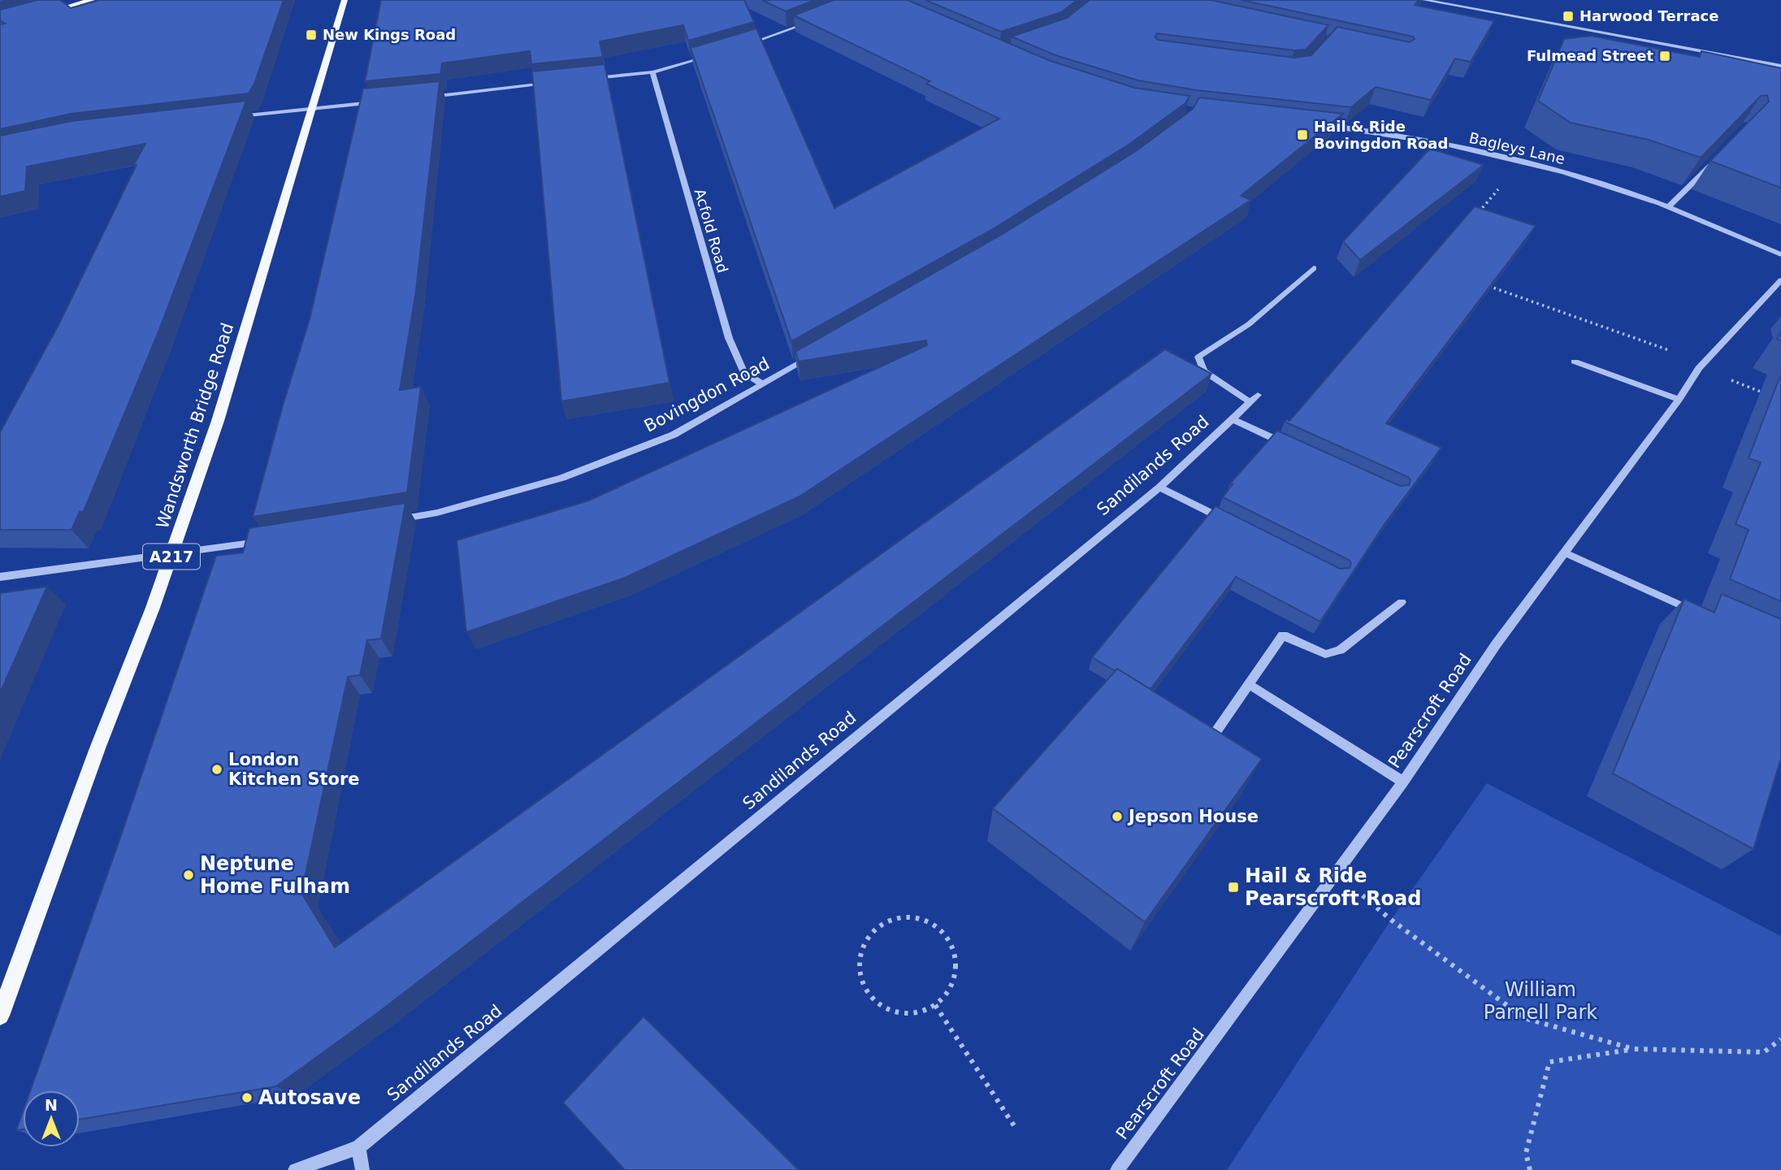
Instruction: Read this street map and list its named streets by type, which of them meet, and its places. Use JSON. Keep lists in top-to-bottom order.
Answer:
{
  "streets": {
    "main road": ["Wandsworth Bridge Road", "A217"],
    "street": [
      "Bagleys Lane",
      "Acfold Road",
      "Bovingdon Road",
      "Sandilands Road",
      "Pearscroft Road"
    ]
  },
  "crossings": [
    ["Acfold Road", "Bovingdon Road"]
  ],
  "parks": ["William Parnell Park"],
  "places": {
    "transit": [
      "Harwood Terrace",
      "New Kings Road",
      "Fulmead Street",
      "Hail & Ride Bovingdon Road",
      "Hail & Ride Pearscroft Road"
    ],
    "other": [
      "London Kitchen Store",
      "Jepson House",
      "Neptune Home Fulham",
      "Autosave"
    ]
  },
  "north": "top"
}
